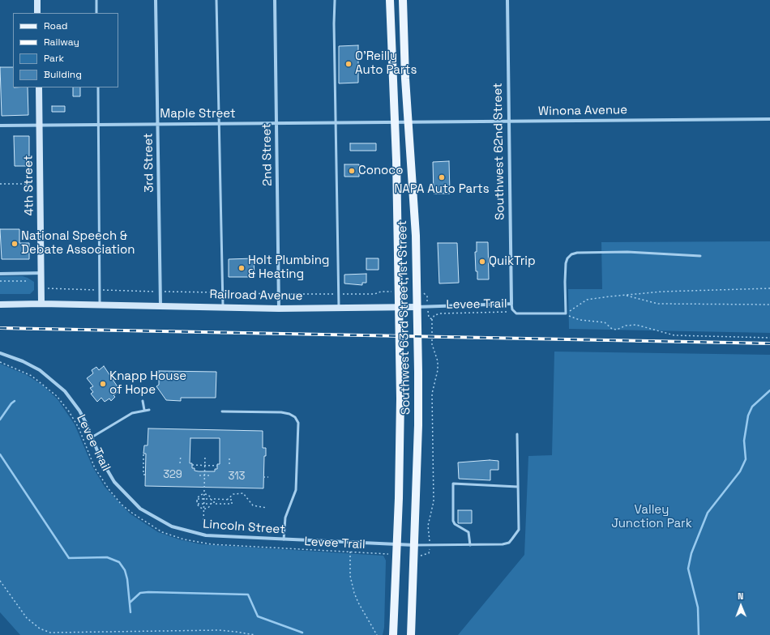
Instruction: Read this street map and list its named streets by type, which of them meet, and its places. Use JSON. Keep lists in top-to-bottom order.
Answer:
{
  "streets": {
    "main road": ["4th Street", "Railroad Avenue", "Southwest 63rd Street;1st Street"],
    "street": [
      "Winona Avenue",
      "Maple Street",
      "Southwest 62nd Street",
      "2nd Street",
      "3rd Street",
      "Lincoln Street"
    ],
    "path": ["Levee Trail"]
  },
  "crossings": [
    ["Winona Avenue", "Maple Street"],
    ["Winona Avenue", "Southwest 62nd Street"],
    ["Winona Avenue", "Southwest 63rd Street;1st Street"],
    ["Maple Street", "2nd Street"],
    ["Maple Street", "3rd Street"],
    ["Maple Street", "4th Street"],
    ["Maple Street", "Southwest 63rd Street;1st Street"],
    ["Southwest 62nd Street", "Railroad Avenue"],
    ["2nd Street", "Railroad Avenue"],
    ["3rd Street", "Railroad Avenue"],
    ["4th Street", "Railroad Avenue"],
    ["Railroad Avenue", "Southwest 63rd Street;1st Street"],
    ["Southwest 63rd Street;1st Street", "Lincoln Street"]
  ],
  "parks": ["Valley Junction Park"],
  "places": [
    "O'Reilly Auto Parts",
    "Conoco",
    "NAPA Auto Parts",
    "National Speech & Debate Association",
    "QuikTrip",
    "Holt Plumbing & Heating",
    "Knapp House of Hope"
  ],
  "house_numbers": ["329", "313"],
  "legend": [
    "Road",
    "Railway",
    "Park",
    "Building"
  ],
  "north": "top"
}
